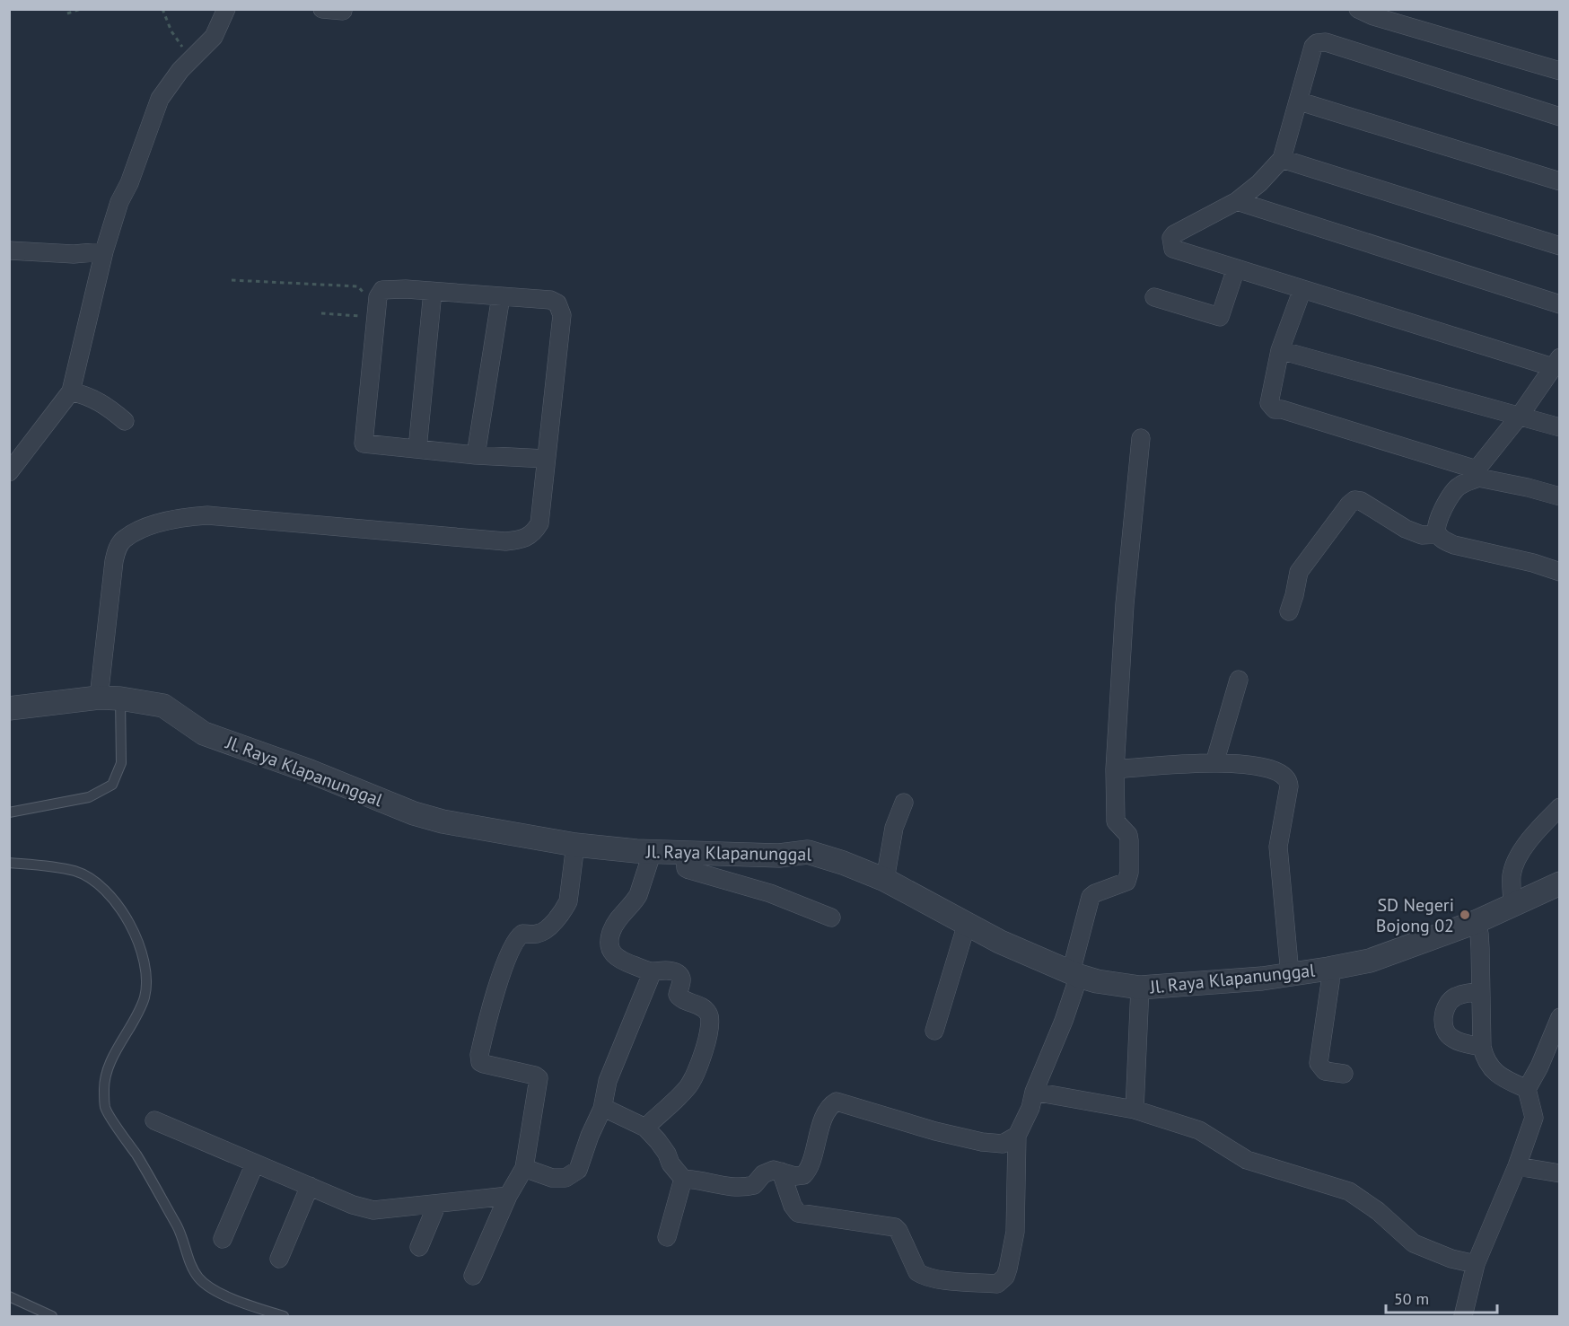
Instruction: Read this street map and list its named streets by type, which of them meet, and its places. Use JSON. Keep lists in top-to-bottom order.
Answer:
{
  "streets": {
    "street": ["Jl. Raya Klapanunggal"]
  },
  "places": ["SD Negeri Bojong 02"],
  "scale_bar": "50 m"
}
